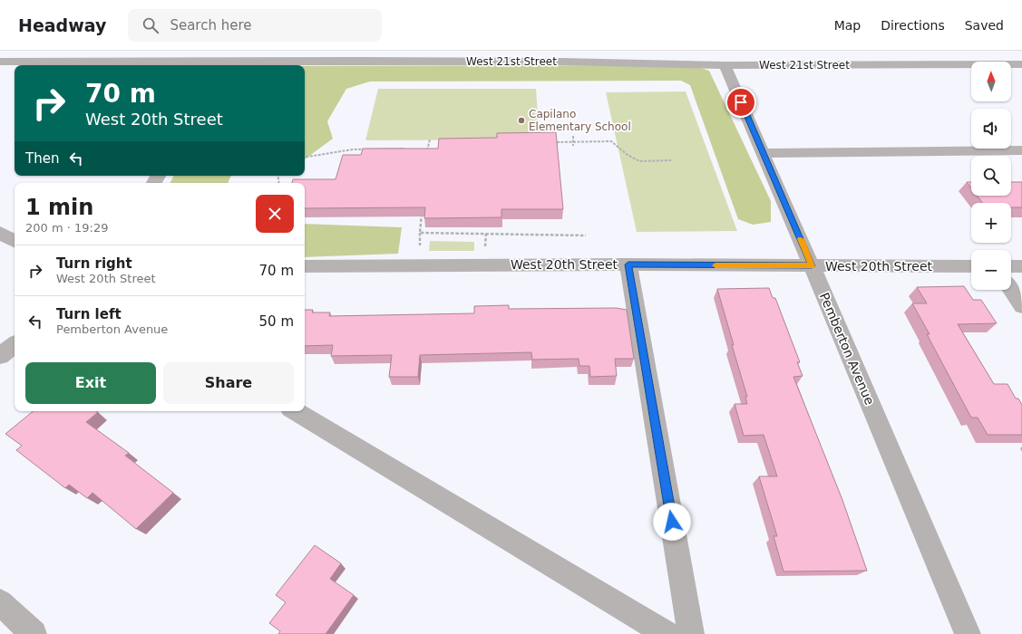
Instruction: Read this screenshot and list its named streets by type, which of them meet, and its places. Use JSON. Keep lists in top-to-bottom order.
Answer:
{
  "streets": {
    "street": ["West 21st Street", "West 20th Street", "Pemberton Avenue"]
  },
  "crossings": [
    ["West 21st Street", "Pemberton Avenue"],
    ["West 20th Street", "Pemberton Avenue"]
  ],
  "places": ["Capilano Elementary School"],
  "north": "top",
  "page": {
    "header": "Headway",
    "search": "Search here",
    "nav": ["Map", "Directions", "Saved"],
    "map_buttons": ["+", "−"],
    "turn": ["70 m", "West 20th Street"],
    "then": "Then",
    "heading": ["1 min", "200 m · 19:29"],
    "list": [
      {
        "name": "Turn right",
        "note": "West 20th Street",
        "value": "70 m"
      },
      {
        "name": "Turn left",
        "note": "Pemberton Avenue",
        "value": "50 m"
      }
    ],
    "buttons": ["Exit", "Share"]
  }
}
